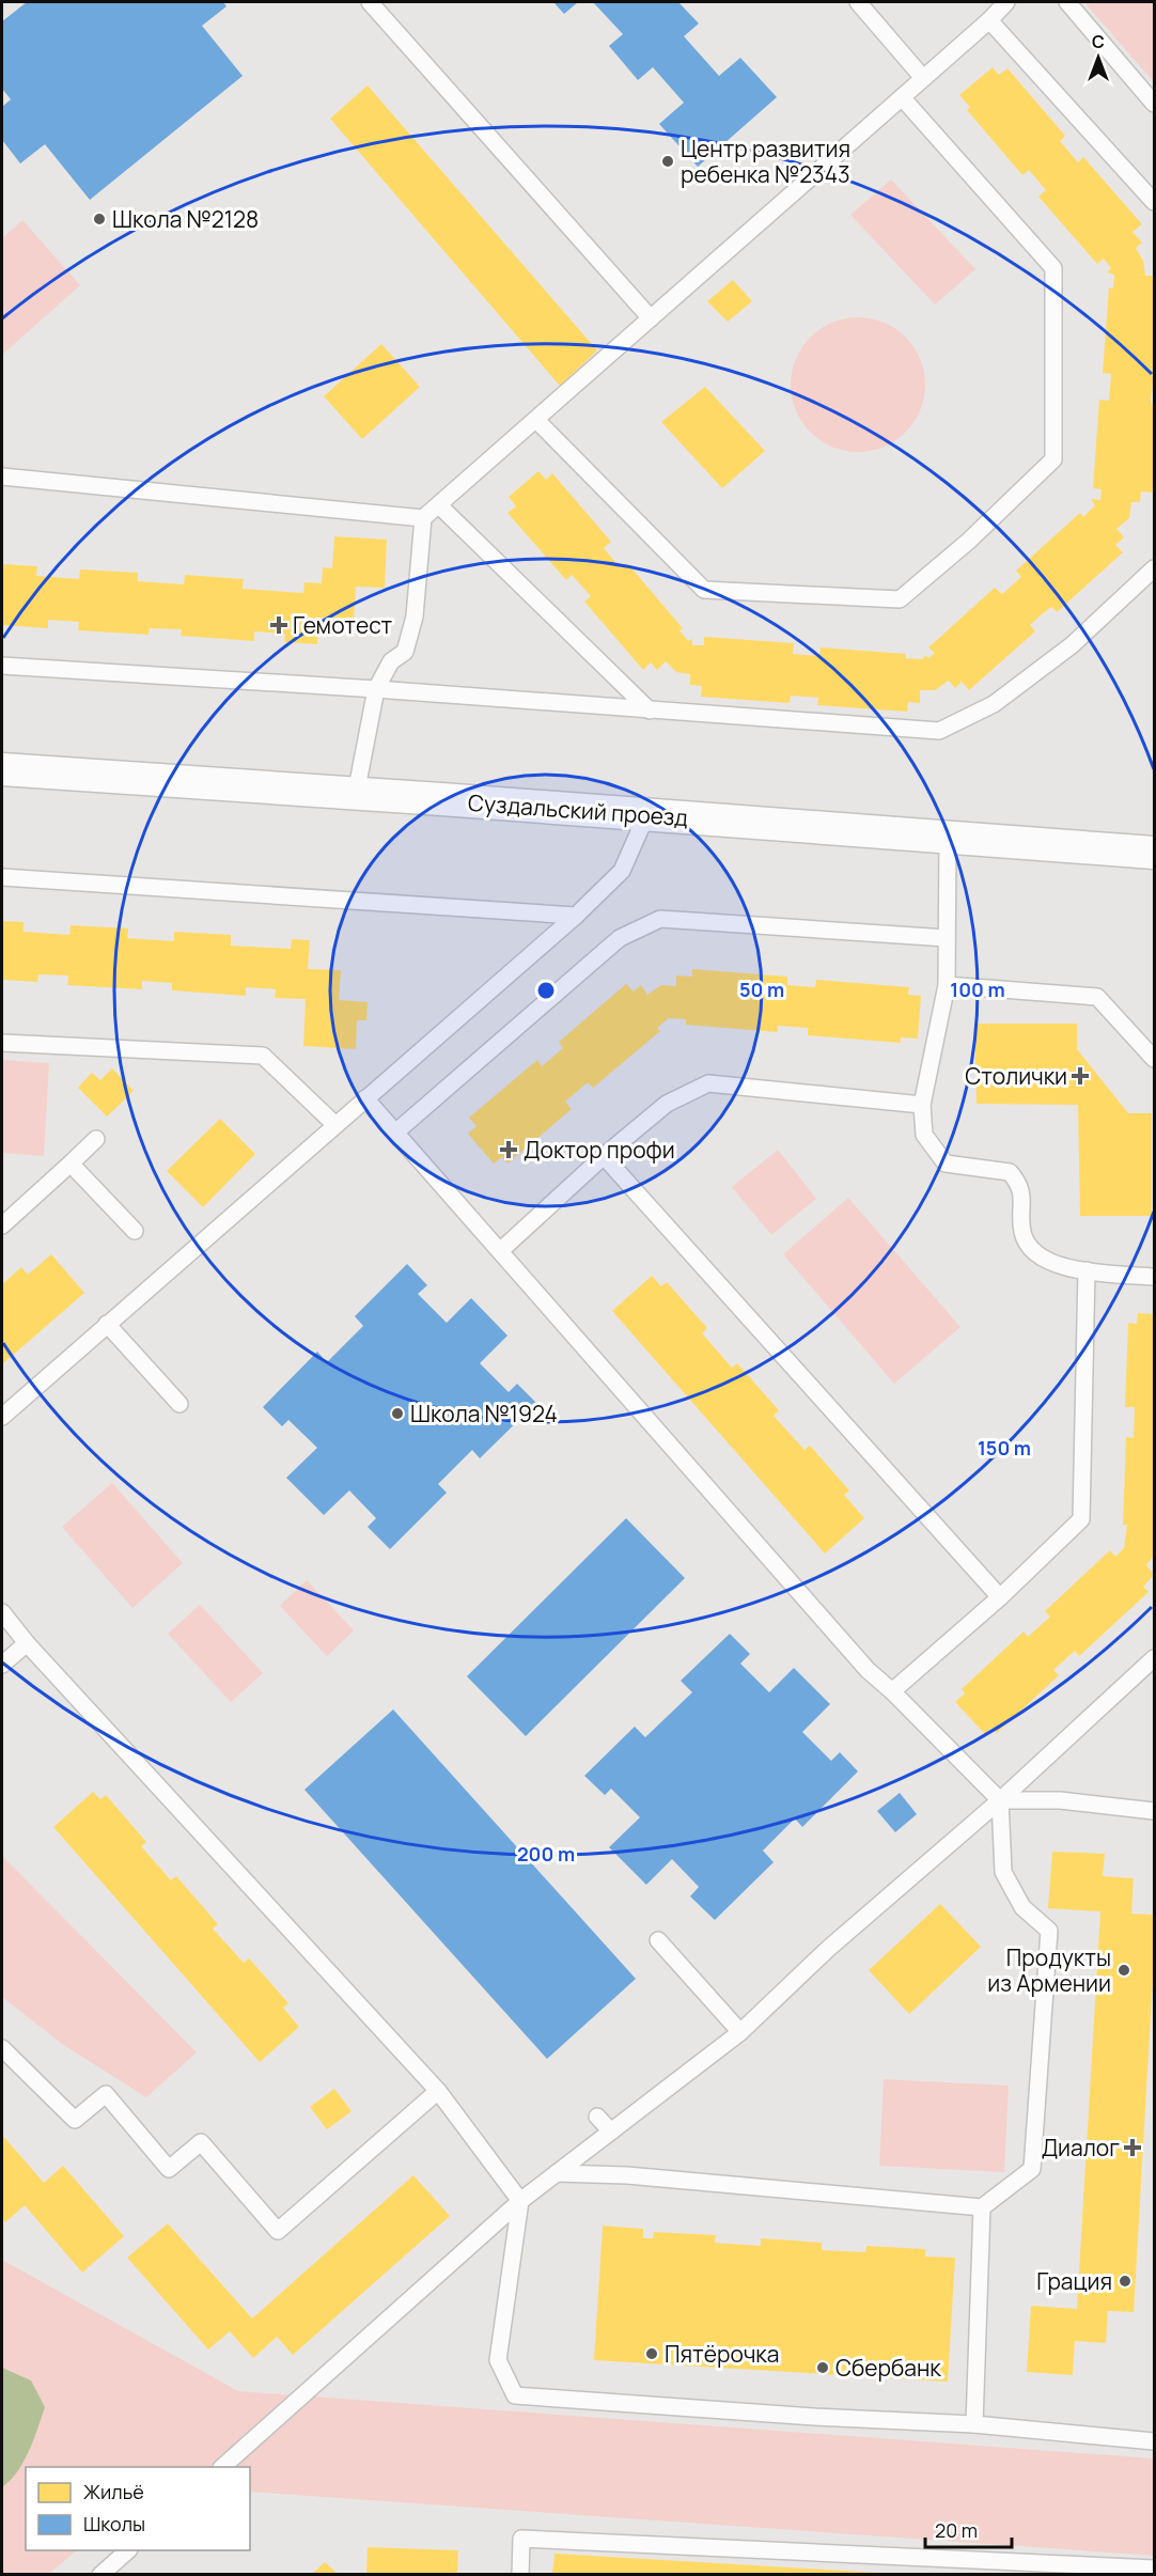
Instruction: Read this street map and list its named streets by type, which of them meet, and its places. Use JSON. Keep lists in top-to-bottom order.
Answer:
{
  "streets": {
    "street": ["Суздальский проезд"]
  },
  "places": {
    "other": [
      "Центр развития ребенка №2343",
      "Школа №2128",
      "Школа №1924",
      "Продукты из Армении",
      "Грация",
      "Пятёрочка",
      "Сбербанк"
    ],
    "health": [
      "Гемотест",
      "Столички",
      "Доктор профи",
      "Диалог"
    ]
  },
  "legend": ["Жильё", "Школы"],
  "scale_bar": "20 m",
  "north": "top",
  "rings": [
    "50 m",
    "100 m",
    "150 m",
    "200 m"
  ]
}
